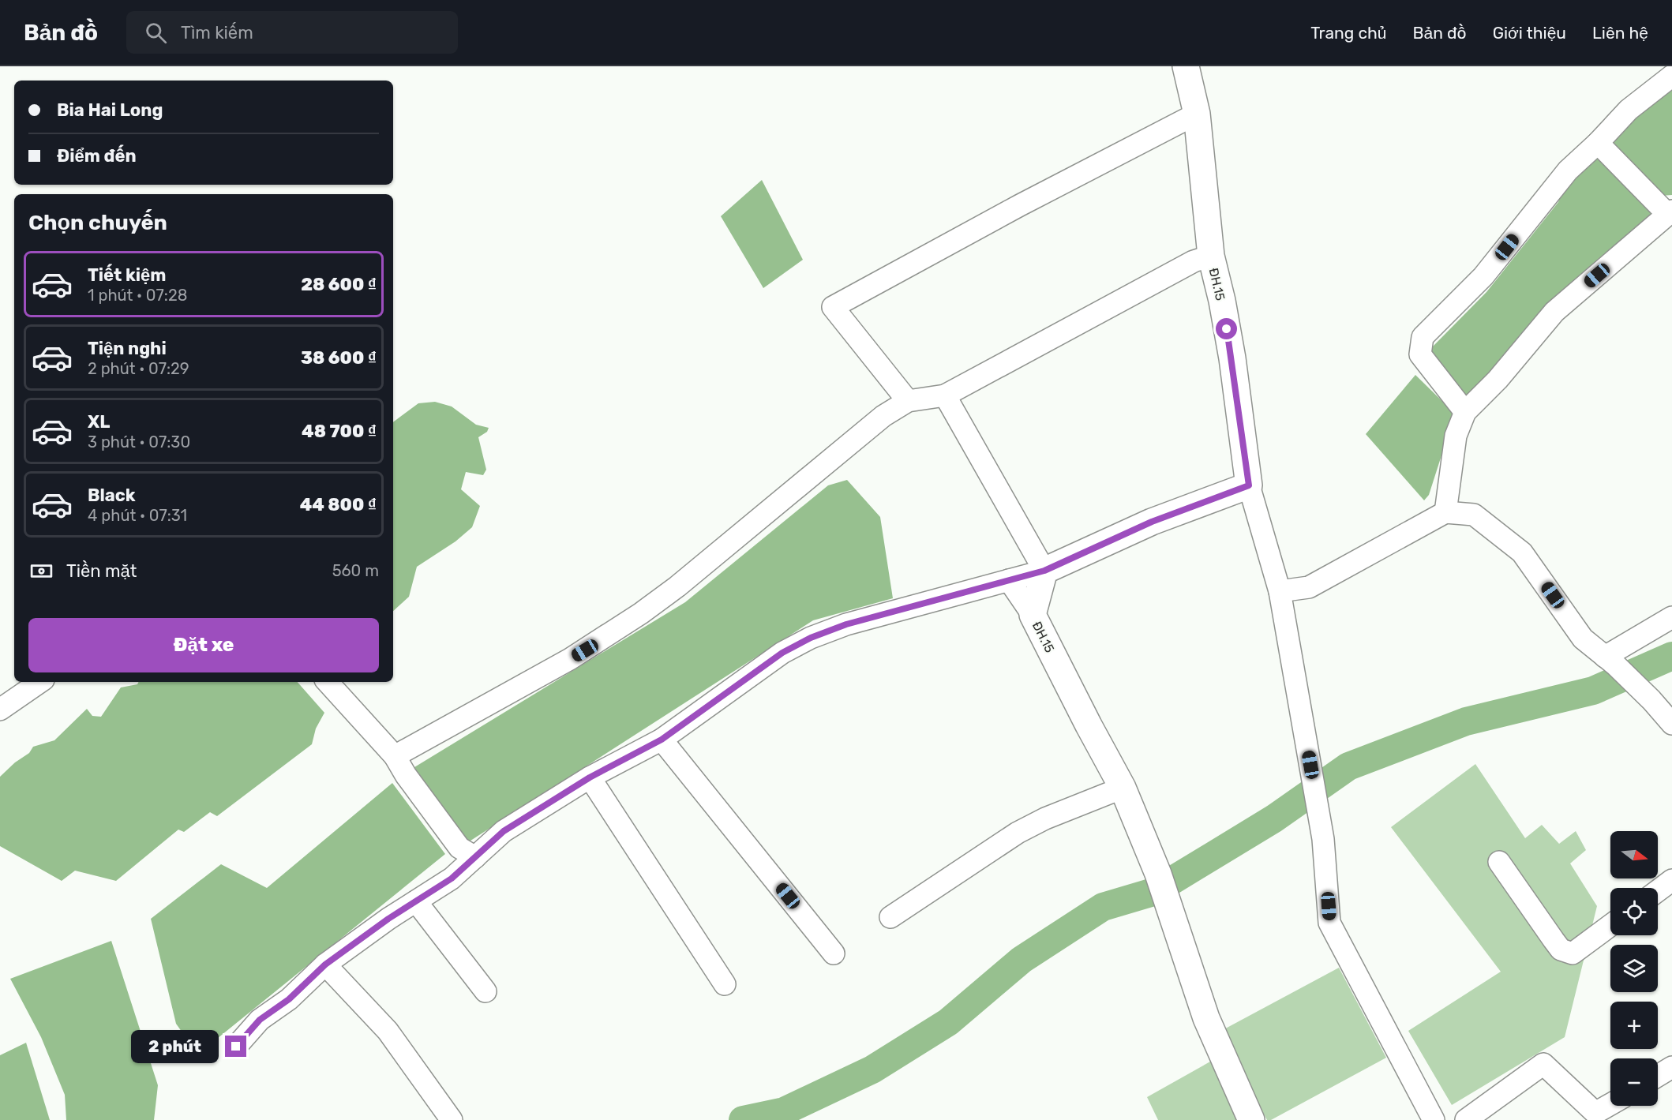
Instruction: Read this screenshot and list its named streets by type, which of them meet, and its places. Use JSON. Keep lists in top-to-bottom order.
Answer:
{
  "streets": {
    "main road": ["ĐH.15"]
  },
  "north": "right",
  "page": {
    "header": "Bản đồ",
    "search": "Tìm kiếm",
    "nav": [
      "Trang chủ",
      "Bản đồ",
      "Giới thiệu",
      "Liên hệ"
    ],
    "banner": ["Bia Hai Long", "Điểm đến"],
    "heading": "Chọn chuyến",
    "list": [
      {
        "name": "Tiết kiệm",
        "note": "1 phút · 07:28",
        "value": "28 600 ₫"
      },
      {
        "name": "Tiện nghi",
        "note": "2 phút · 07:29",
        "value": "38 600 ₫"
      },
      {
        "name": "XL",
        "note": "3 phút · 07:30",
        "value": "48 700 ₫"
      },
      {
        "name": "Black",
        "note": "4 phút · 07:31",
        "value": "44 800 ₫"
      }
    ],
    "pay": ["Tiền mặt", "560 m"],
    "buttons": "Đặt xe",
    "map_buttons": ["+", "−"],
    "bubble": "2 phút"
  }
}
